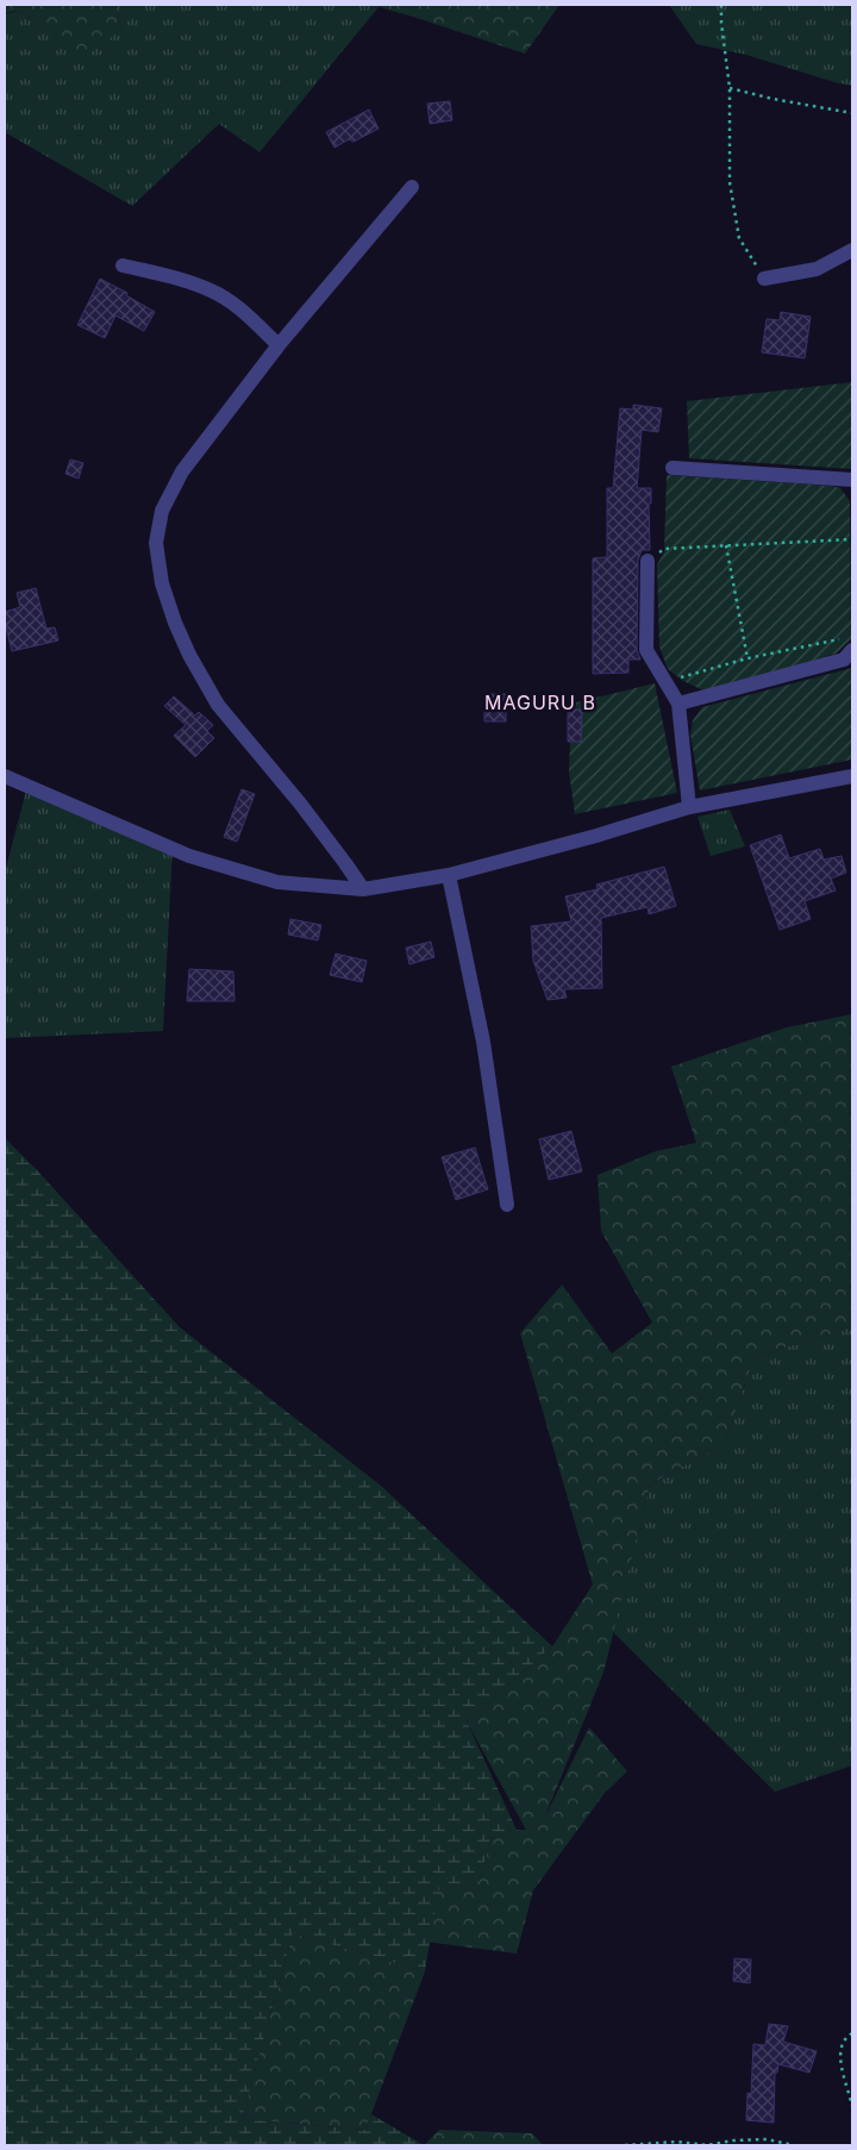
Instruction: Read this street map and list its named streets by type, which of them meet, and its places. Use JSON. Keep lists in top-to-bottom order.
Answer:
{
  "districts": ["MAGURU B"]
}
